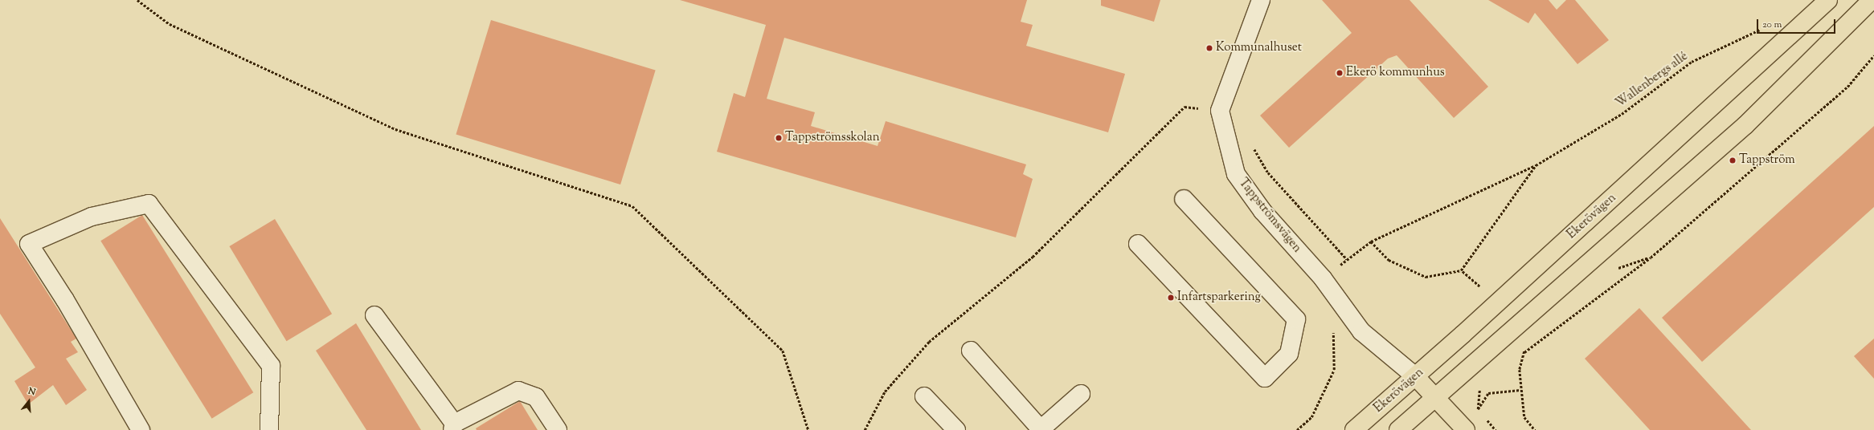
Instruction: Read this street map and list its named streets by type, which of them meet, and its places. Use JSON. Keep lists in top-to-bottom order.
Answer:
{
  "streets": {
    "main road": ["Ekerövägen"],
    "street": ["Tappströmsvägen"],
    "path": ["Wallenbergs allé"]
  },
  "crossings": [
    ["Tappströmsvägen", "Ekerövägen"]
  ],
  "places": [
    "Kommunalhuset",
    "Ekerö kommunhus",
    "Tappströmsskolan",
    "Tappström",
    "Infartsparkering"
  ],
  "scale_bar": "20 m",
  "north": "top"
}
